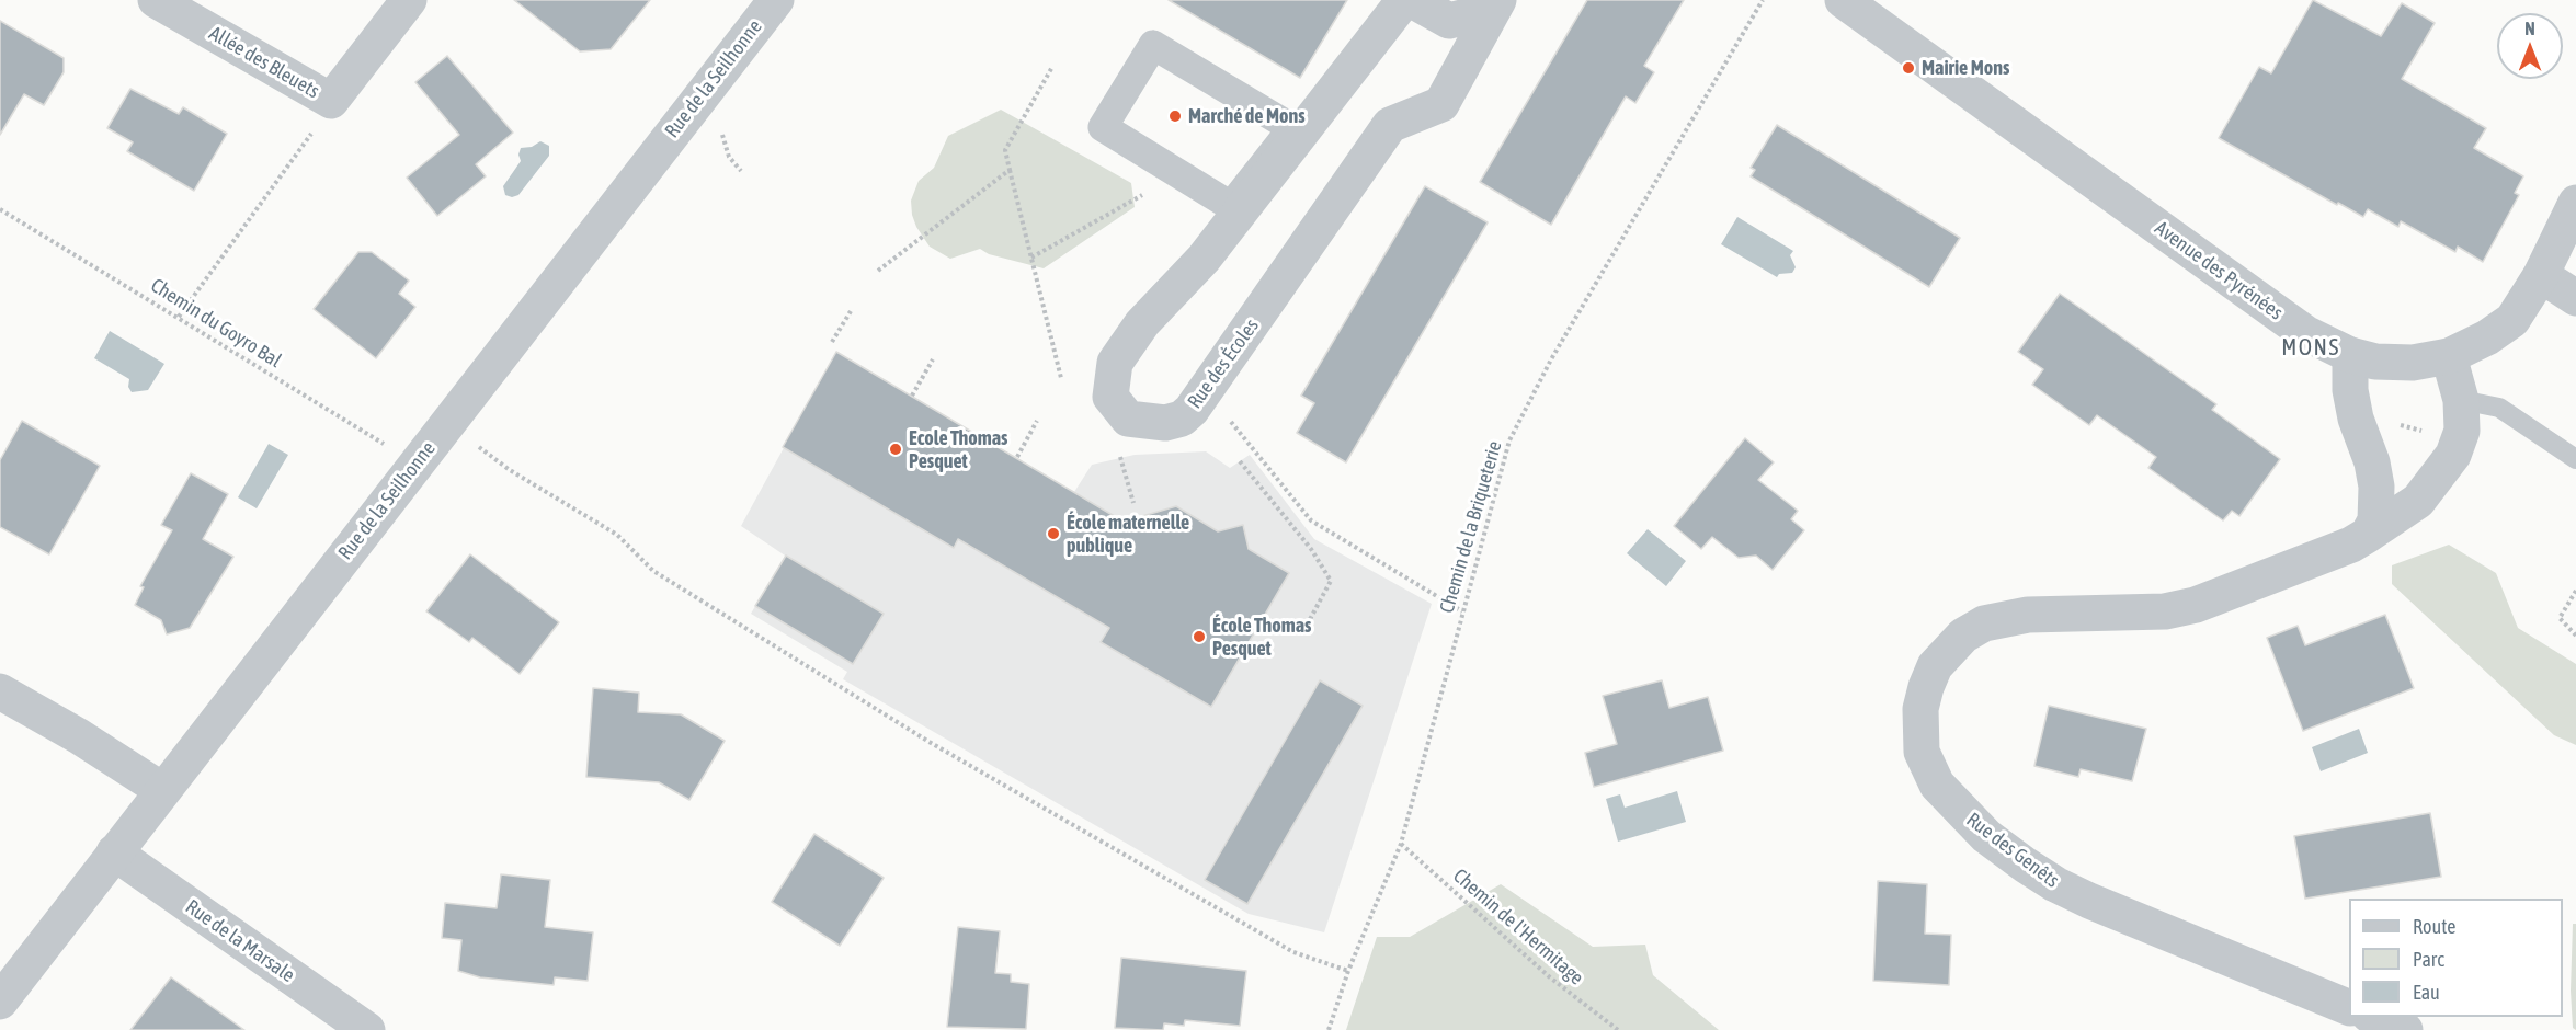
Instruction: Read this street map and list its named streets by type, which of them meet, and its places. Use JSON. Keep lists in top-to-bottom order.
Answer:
{
  "streets": {
    "street": [
      "Allée des Bleuets",
      "Rue de la Seilhonne",
      "Avenue des Pyrénées",
      "Rue des Écoles",
      "Rue des Genêts",
      "Rue de la Marsale"
    ],
    "path": ["Chemin du Goyro Bal", "Chemin de la Briqueterie", "Chemin de l'Hermitage"]
  },
  "crossings": [
    ["Rue de la Seilhonne", "Chemin du Goyro Bal"],
    ["Rue de la Seilhonne", "Rue de la Marsale"],
    ["Avenue des Pyrénées", "Rue des Genêts"],
    ["Chemin de la Briqueterie", "Chemin de l'Hermitage"]
  ],
  "districts": ["MONS"],
  "places": [
    "Mairie Mons",
    "Marché de Mons",
    "Ecole Thomas Pesquet",
    "École maternelle publique",
    "École Thomas Pesquet"
  ],
  "legend": ["Route", "Parc", "Eau"],
  "north": "top"
}
